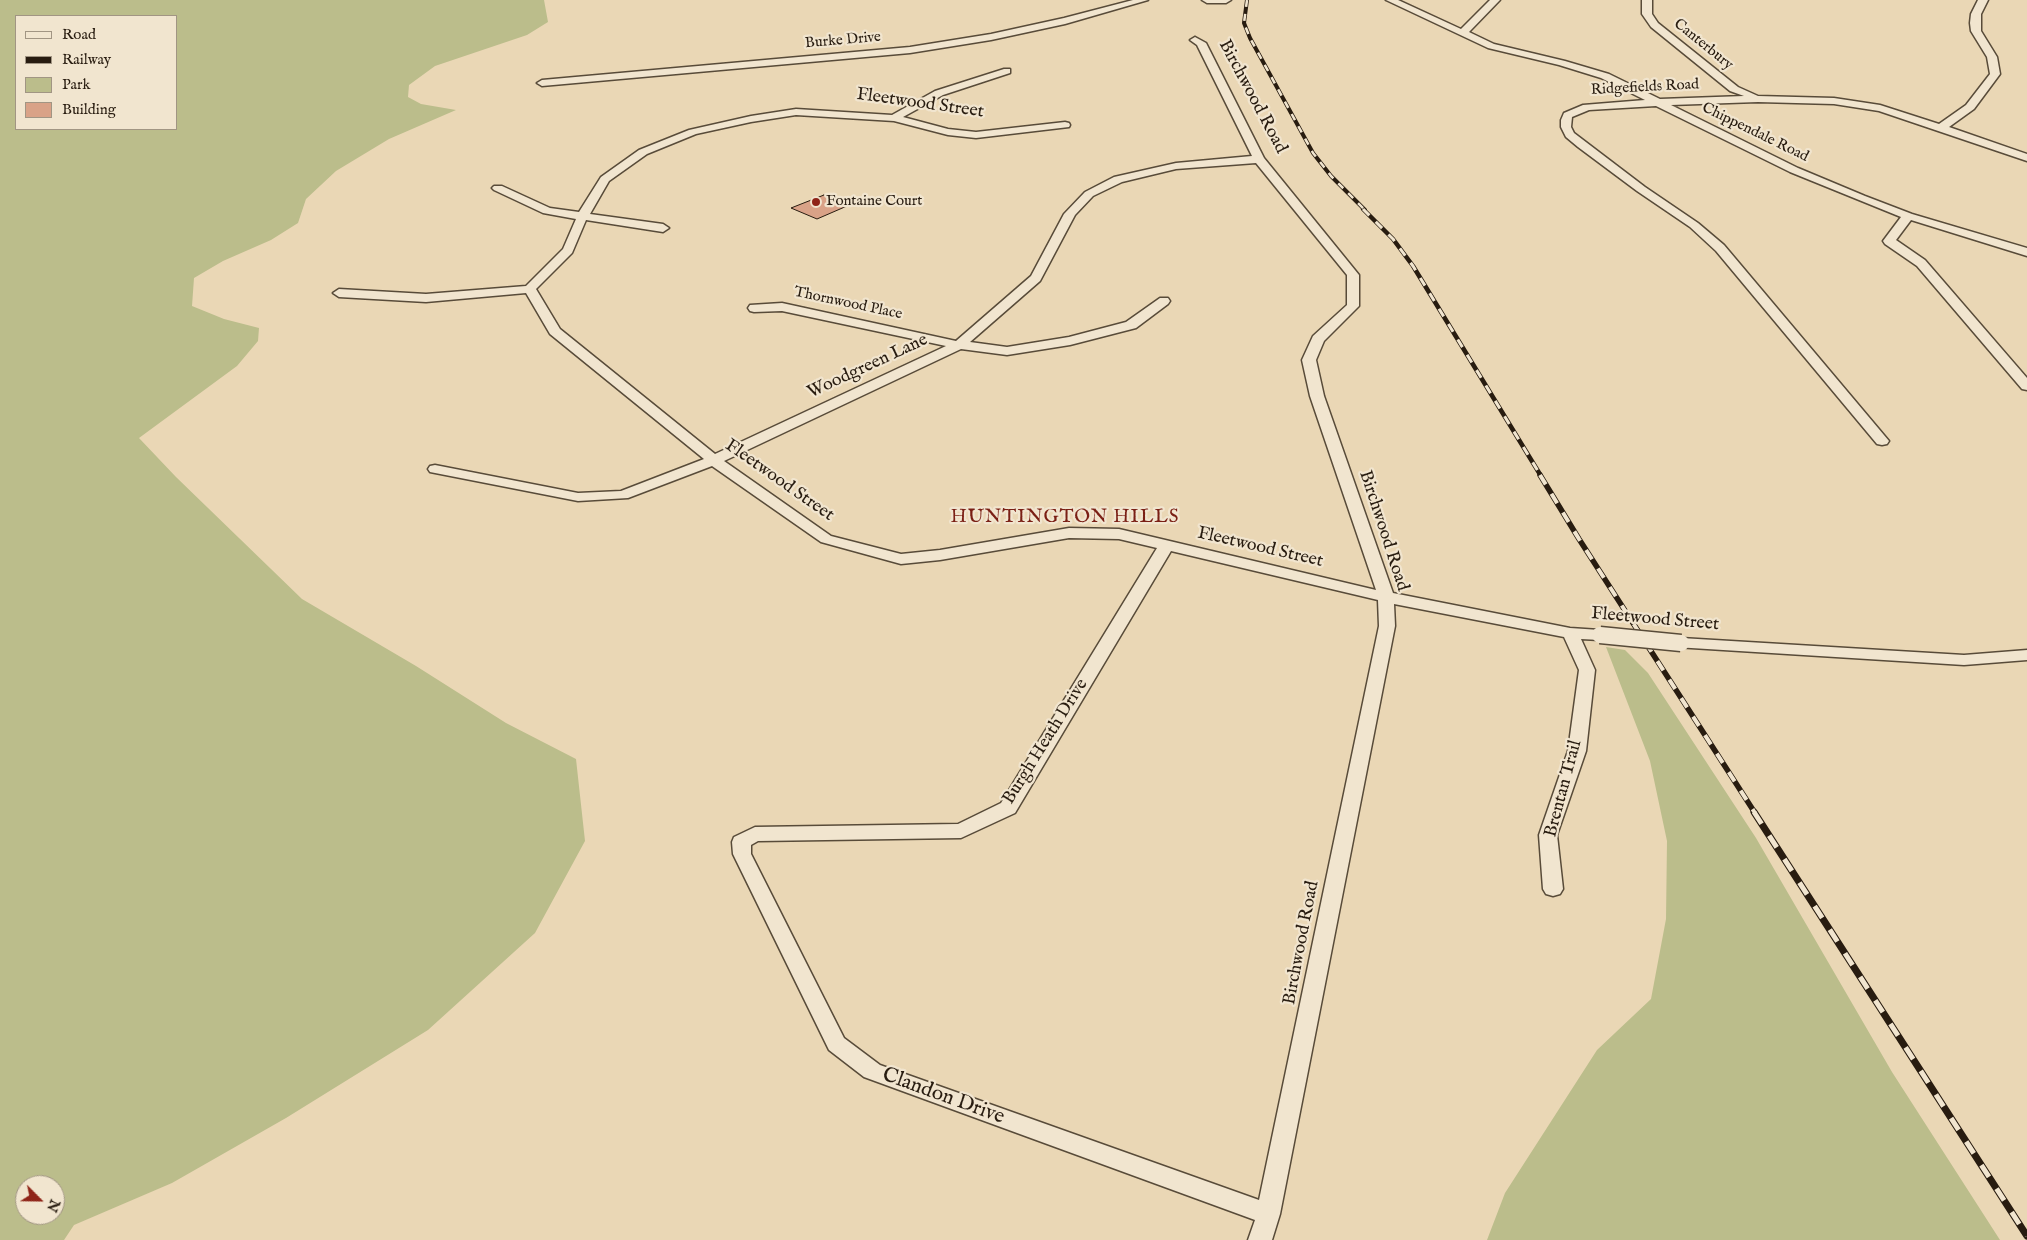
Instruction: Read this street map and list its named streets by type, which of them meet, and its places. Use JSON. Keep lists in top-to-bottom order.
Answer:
{
  "streets": {
    "street": [
      "Burke Drive",
      "Canterbury",
      "Ridgefields Road",
      "Birchwood Road",
      "Fleetwood Street",
      "Chippendale Road",
      "Thornwood Place",
      "Woodgreen Lane",
      "Burgh Heath Drive",
      "Brentan Trail",
      "Clandon Drive"
    ]
  },
  "crossings": [
    ["Canterbury", "Ridgefields Road"],
    ["Ridgefields Road", "Chippendale Road"],
    ["Birchwood Road", "Fleetwood Street"],
    ["Birchwood Road", "Woodgreen Lane"],
    ["Birchwood Road", "Clandon Drive"],
    ["Fleetwood Street", "Woodgreen Lane"],
    ["Fleetwood Street", "Burgh Heath Drive"],
    ["Fleetwood Street", "Brentan Trail"],
    ["Thornwood Place", "Woodgreen Lane"],
    ["Burgh Heath Drive", "Clandon Drive"]
  ],
  "districts": ["HUNTINGTON HILLS"],
  "places": ["Fontaine Court"],
  "legend": [
    "Road",
    "Railway",
    "Park",
    "Building"
  ],
  "north": "bottom right"
}
